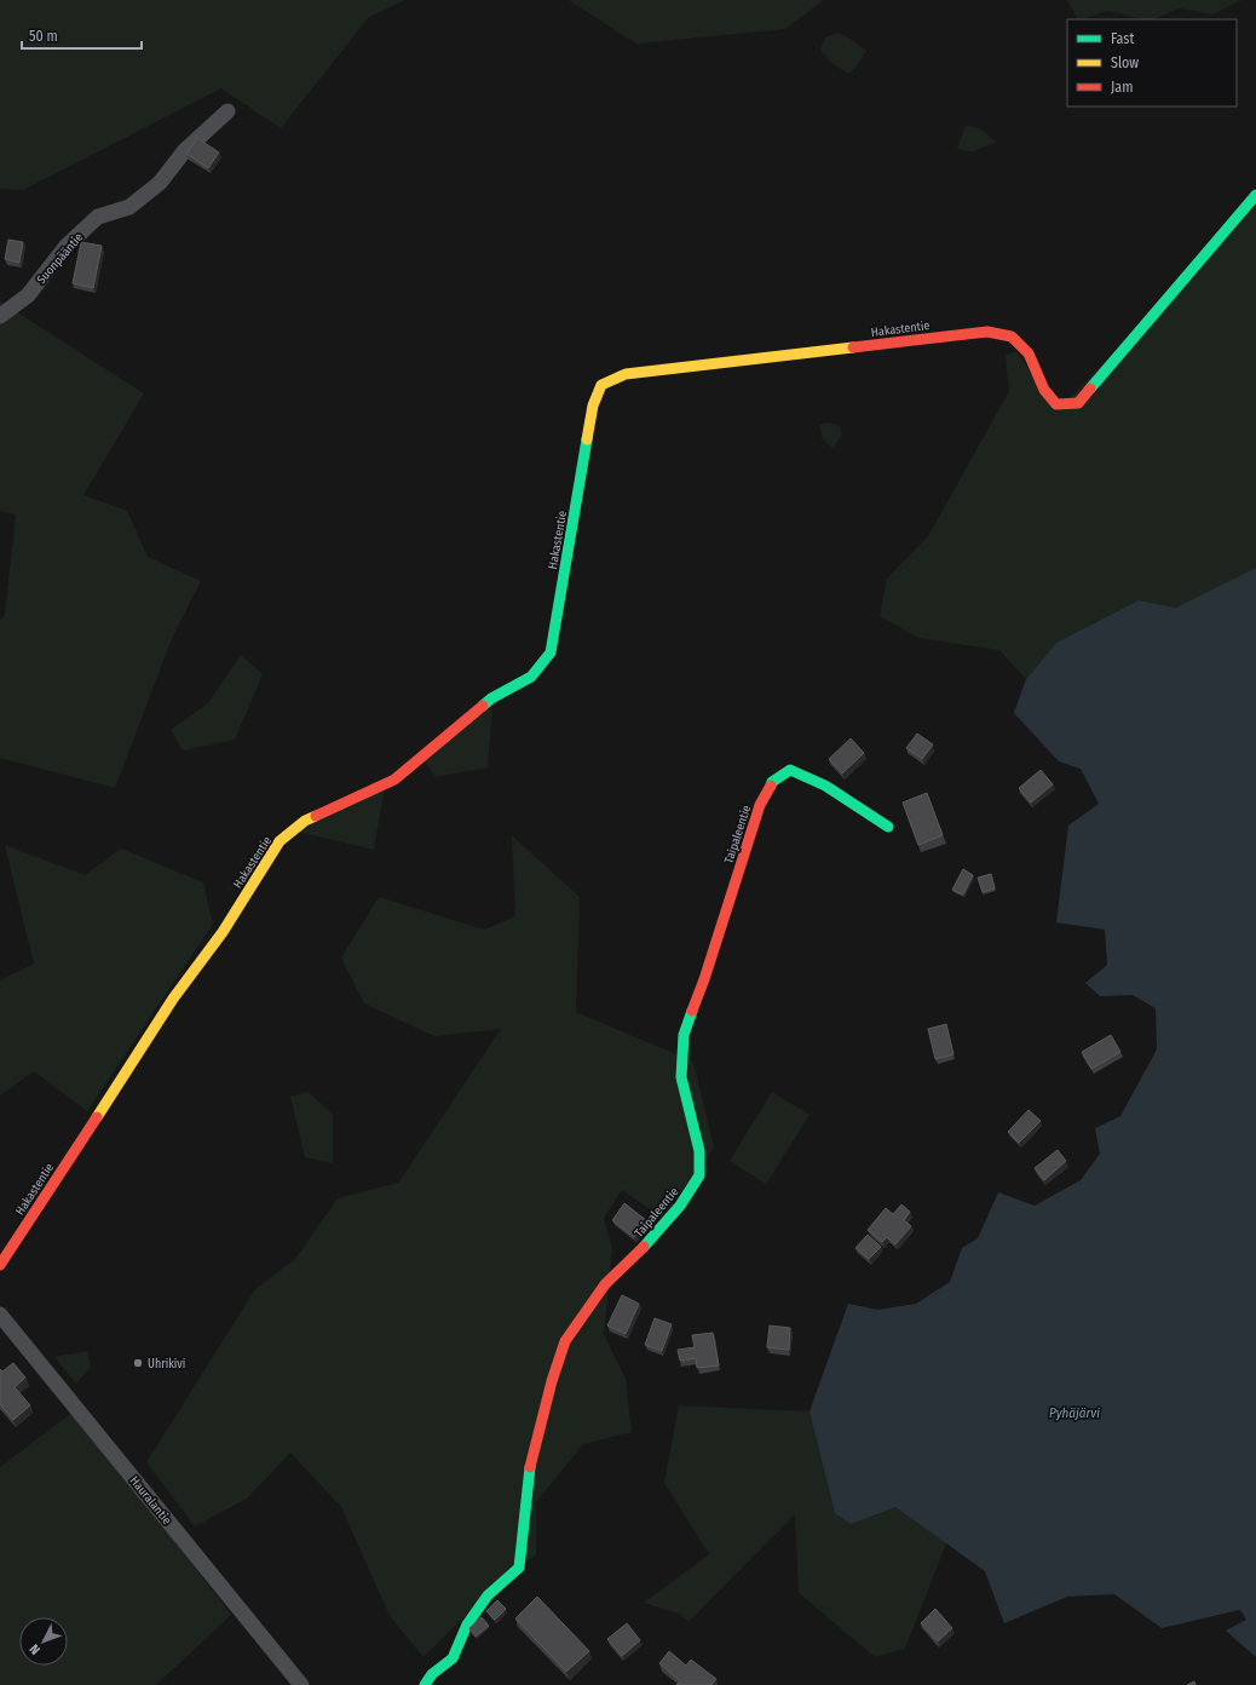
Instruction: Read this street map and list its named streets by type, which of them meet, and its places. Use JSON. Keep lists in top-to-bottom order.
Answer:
{
  "streets": {
    "street": [
      "Suonpääntie",
      "Hakastentie",
      "Taipaleentie",
      "Hauralantie"
    ]
  },
  "water": ["Pyhäjärvi"],
  "places": ["Uhrikivi"],
  "legend": ["Fast", "Slow", "Jam"],
  "scale_bar": "50 m",
  "north": "bottom left"
}
